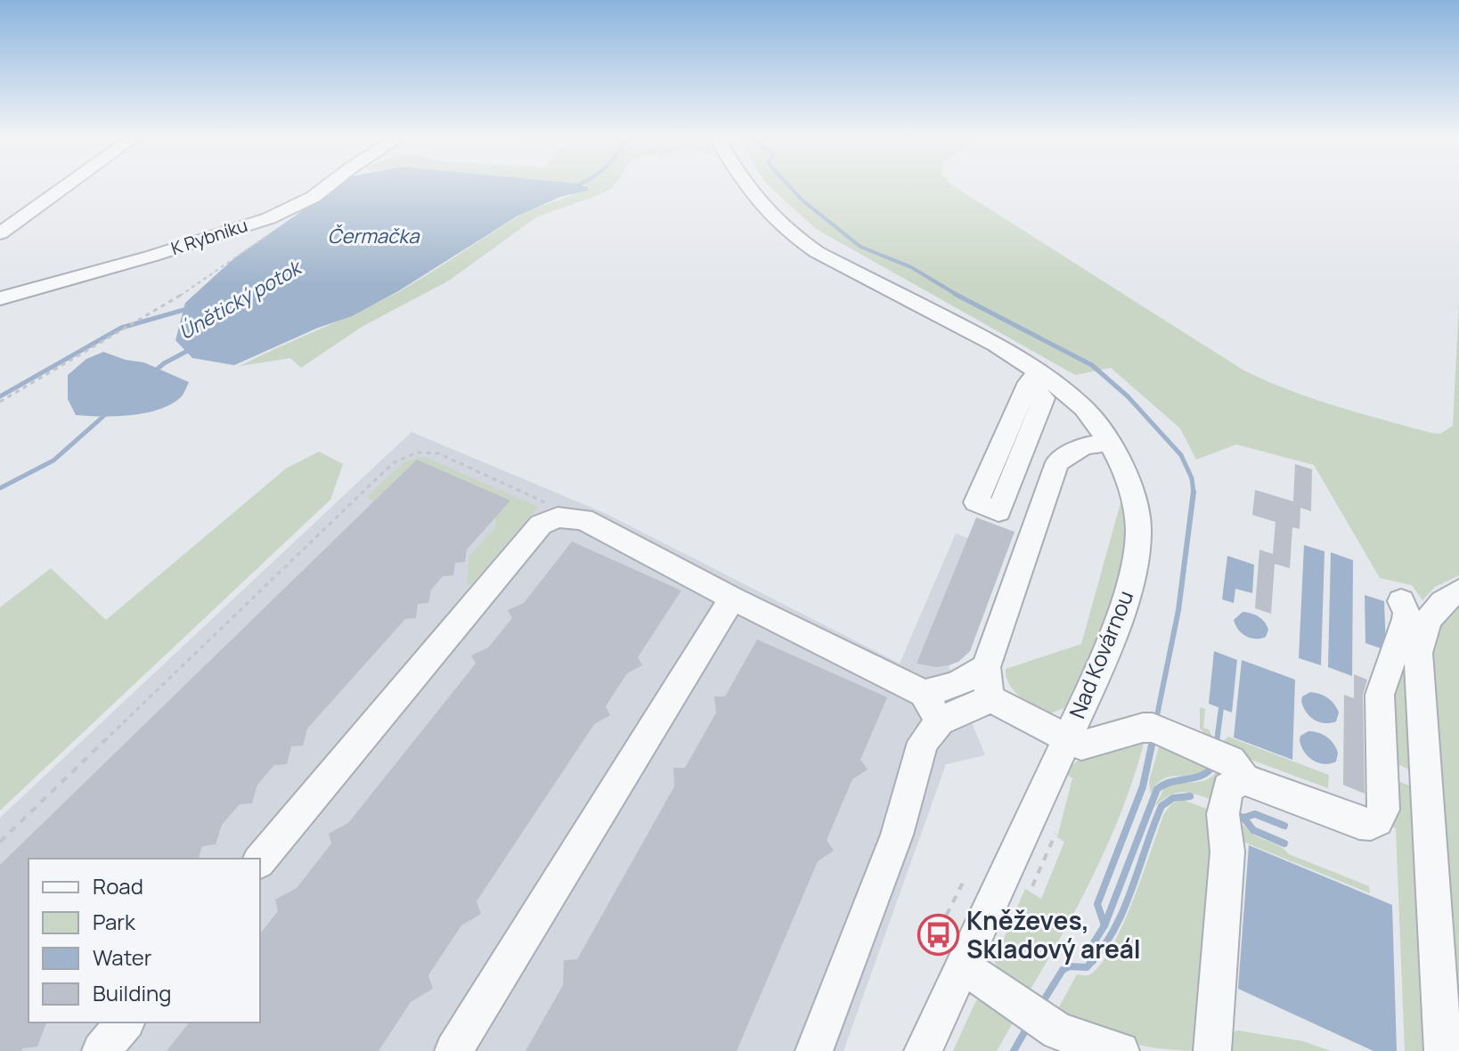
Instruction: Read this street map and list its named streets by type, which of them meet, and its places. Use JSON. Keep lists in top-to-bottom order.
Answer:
{
  "streets": {
    "street": ["K Rybníku", "Nad Kovárnou"]
  },
  "water": ["Čermačka", "Únětický potok"],
  "places": {
    "bus stop": ["Kněževes, Skladový areál"]
  },
  "legend": [
    "Road",
    "Park",
    "Water",
    "Building"
  ]
}
